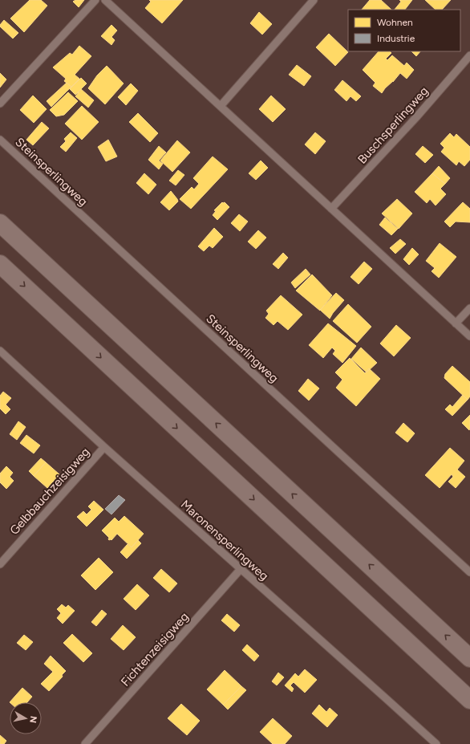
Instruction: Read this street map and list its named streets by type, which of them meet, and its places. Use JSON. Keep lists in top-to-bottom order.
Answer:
{
  "streets": {
    "lane": [
      "Buschsperlingweg",
      "Steinsperlingweg",
      "Gelbbauchzeisigweg",
      "Maronensperlingweg",
      "Fichtenzeisigweg"
    ]
  },
  "crossings": [
    ["Gelbbauchzeisigweg", "Maronensperlingweg"],
    ["Maronensperlingweg", "Fichtenzeisigweg"]
  ],
  "legend": ["Wohnen", "Industrie"],
  "north": "right"
}
